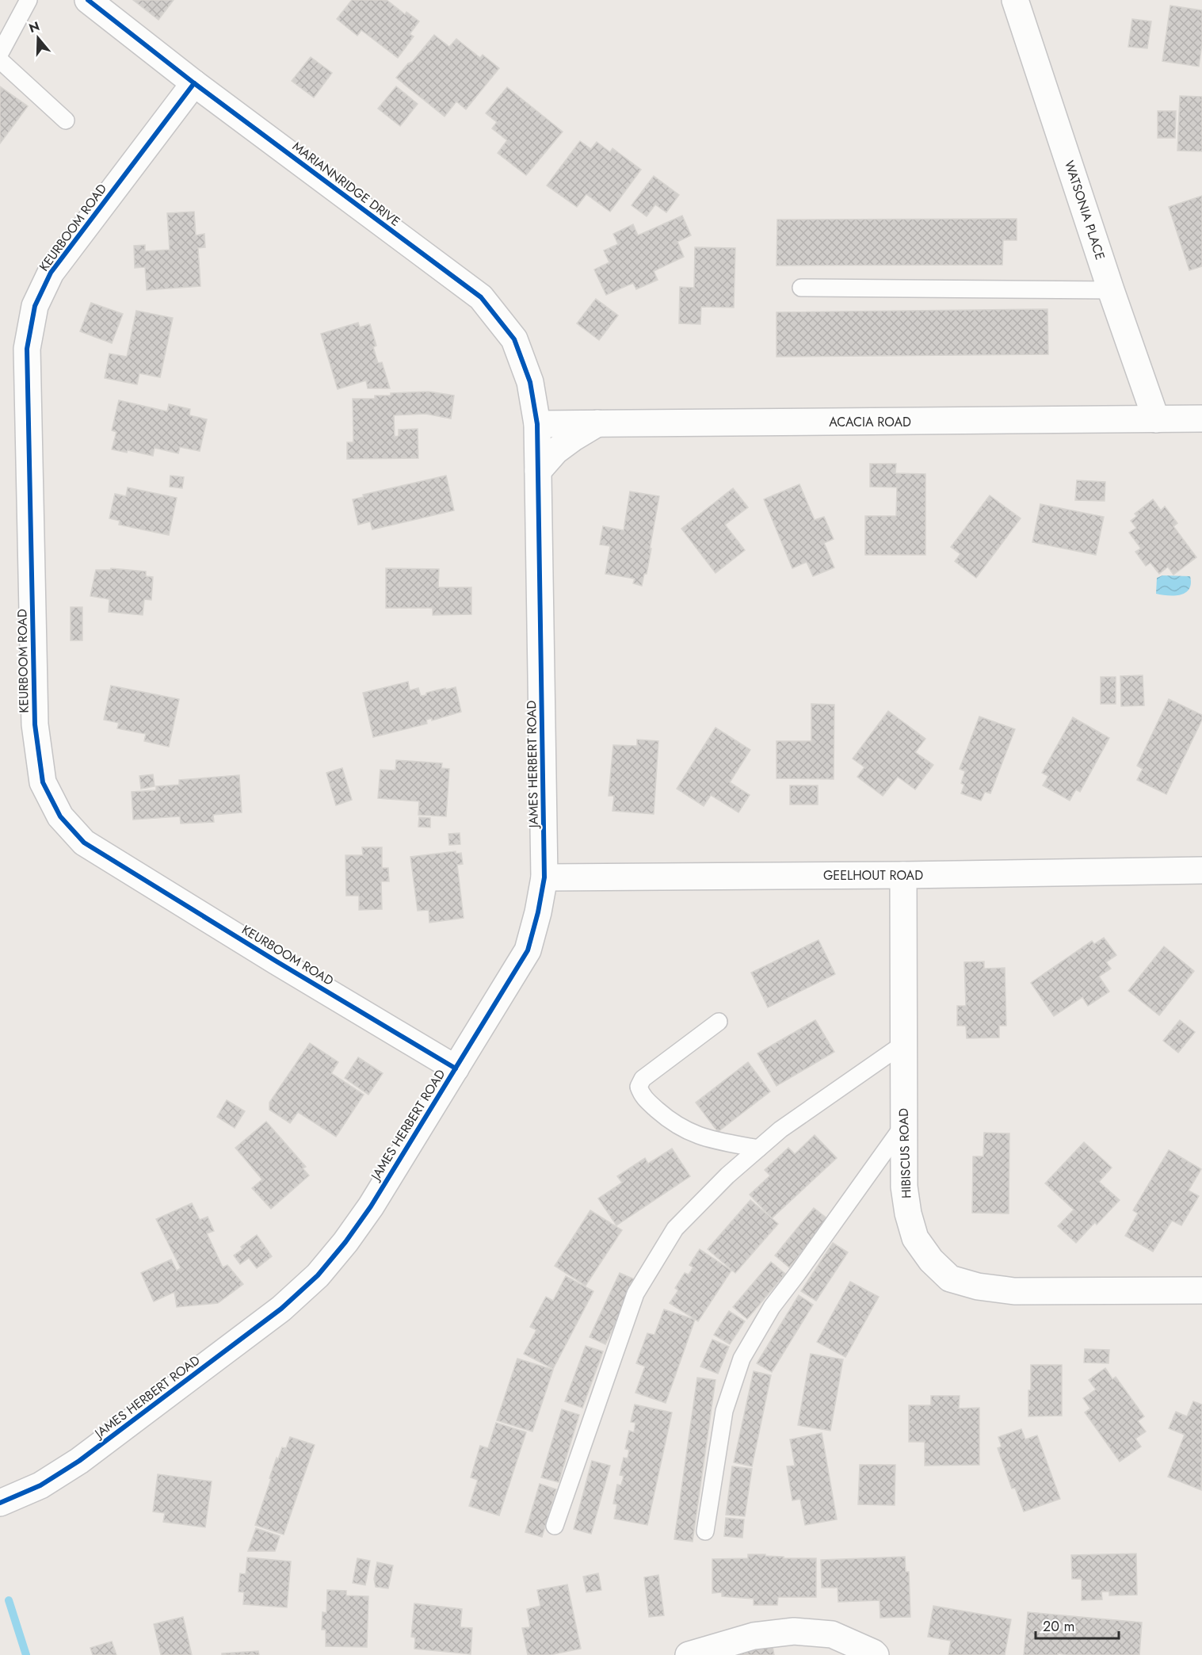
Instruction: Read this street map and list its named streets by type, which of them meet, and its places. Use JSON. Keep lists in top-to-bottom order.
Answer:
{
  "streets": {
    "street": [
      "MARIANNRIDGE DRIVE",
      "WATSONIA PLACE",
      "KEURBOOM ROAD",
      "ACACIA ROAD",
      "JAMES HERBERT ROAD",
      "GEELHOUT ROAD",
      "HIBISCUS ROAD"
    ]
  },
  "crossings": [
    ["MARIANNRIDGE DRIVE", "KEURBOOM ROAD"],
    ["MARIANNRIDGE DRIVE", "ACACIA ROAD"],
    ["MARIANNRIDGE DRIVE", "JAMES HERBERT ROAD"],
    ["WATSONIA PLACE", "ACACIA ROAD"],
    ["KEURBOOM ROAD", "JAMES HERBERT ROAD"],
    ["ACACIA ROAD", "JAMES HERBERT ROAD"],
    ["JAMES HERBERT ROAD", "GEELHOUT ROAD"],
    ["GEELHOUT ROAD", "HIBISCUS ROAD"]
  ],
  "scale_bar": "20 m",
  "north": "top"
}
